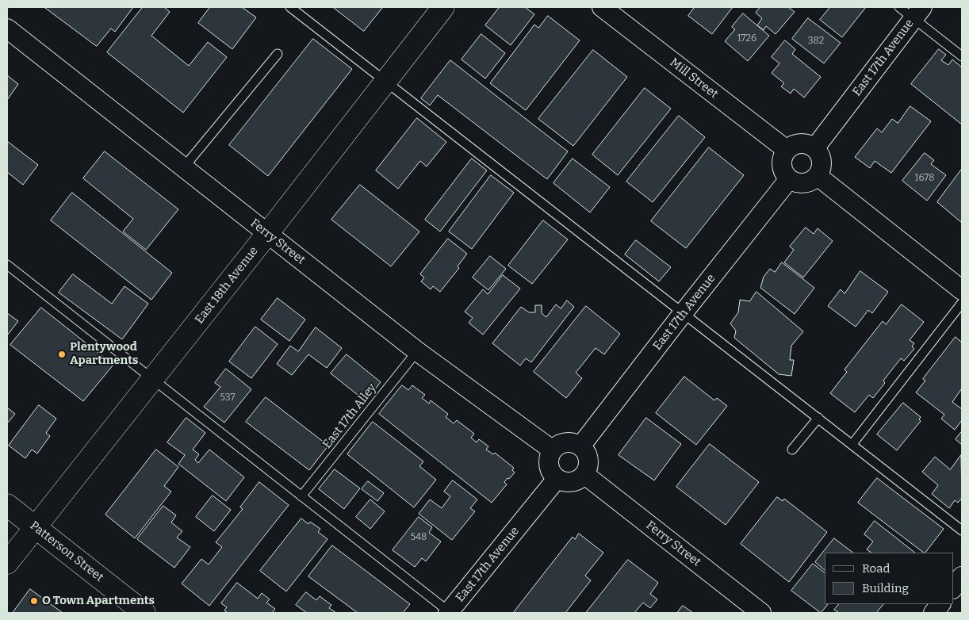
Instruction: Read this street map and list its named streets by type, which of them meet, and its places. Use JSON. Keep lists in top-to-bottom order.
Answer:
{
  "streets": {
    "main road": ["East 18th Avenue", "Patterson Street"],
    "street": ["East 17th Avenue", "Mill Street", "Ferry Street"],
    "lane": ["East 17th Alley"]
  },
  "crossings": [
    ["East 17th Avenue", "Mill Street"],
    ["East 17th Avenue", "Ferry Street"],
    ["Ferry Street", "East 18th Avenue"],
    ["Ferry Street", "East 17th Alley"],
    ["East 18th Avenue", "Patterson Street"]
  ],
  "places": ["Plentywood Apartments", "O Town Apartments"],
  "house_numbers": [
    "1726",
    "382",
    "1678",
    "537",
    "548"
  ],
  "legend": ["Road", "Building"]
}
